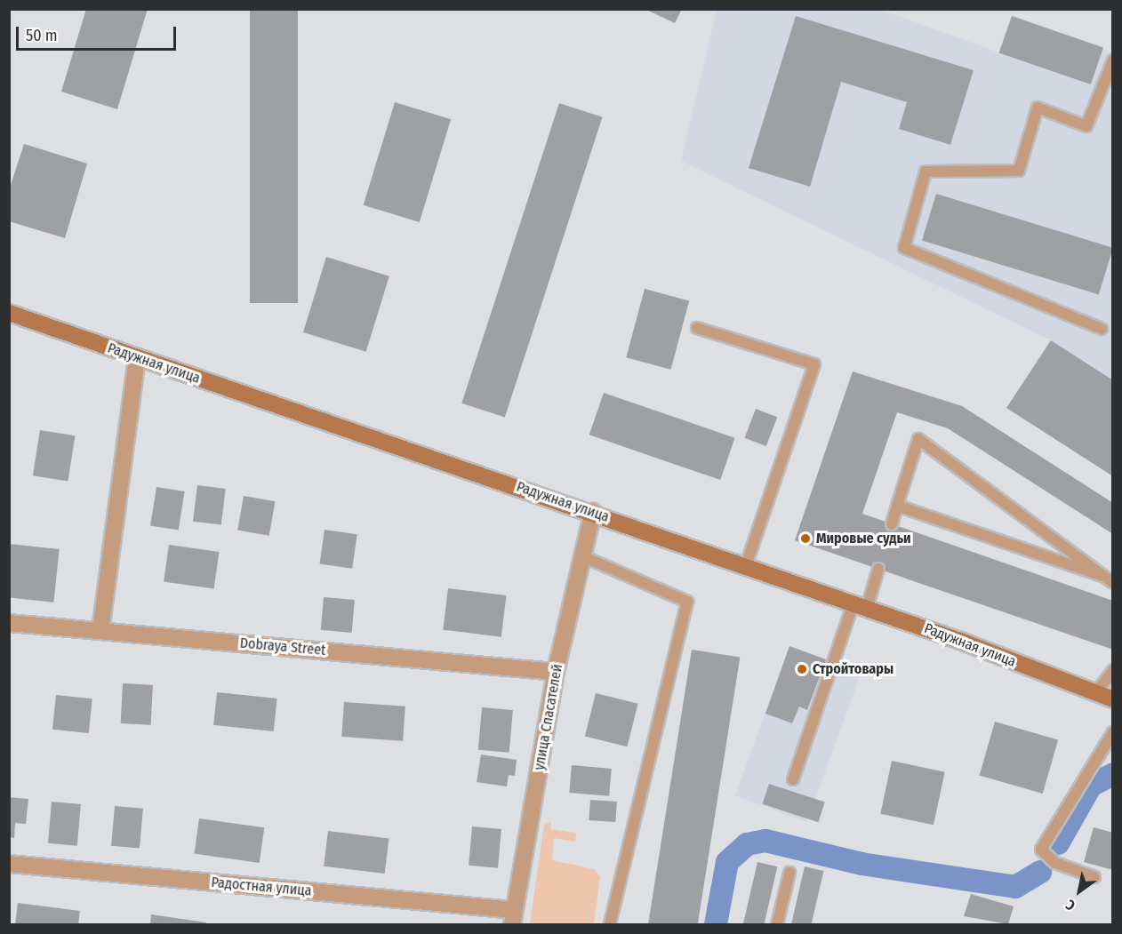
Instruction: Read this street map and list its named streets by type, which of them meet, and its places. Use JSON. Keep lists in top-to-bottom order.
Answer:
{
  "streets": {
    "street": [
      "Радужная улица",
      "Dobraya Street",
      "улица Спасателей",
      "Радостная улица"
    ]
  },
  "crossings": [
    ["Радужная улица", "улица Спасателей"],
    ["Dobraya Street", "улица Спасателей"],
    ["улица Спасателей", "Радостная улица"]
  ],
  "places": ["Мировые судьи", "Стройтовары"],
  "scale_bar": "50 m",
  "north": "bottom left"
}
